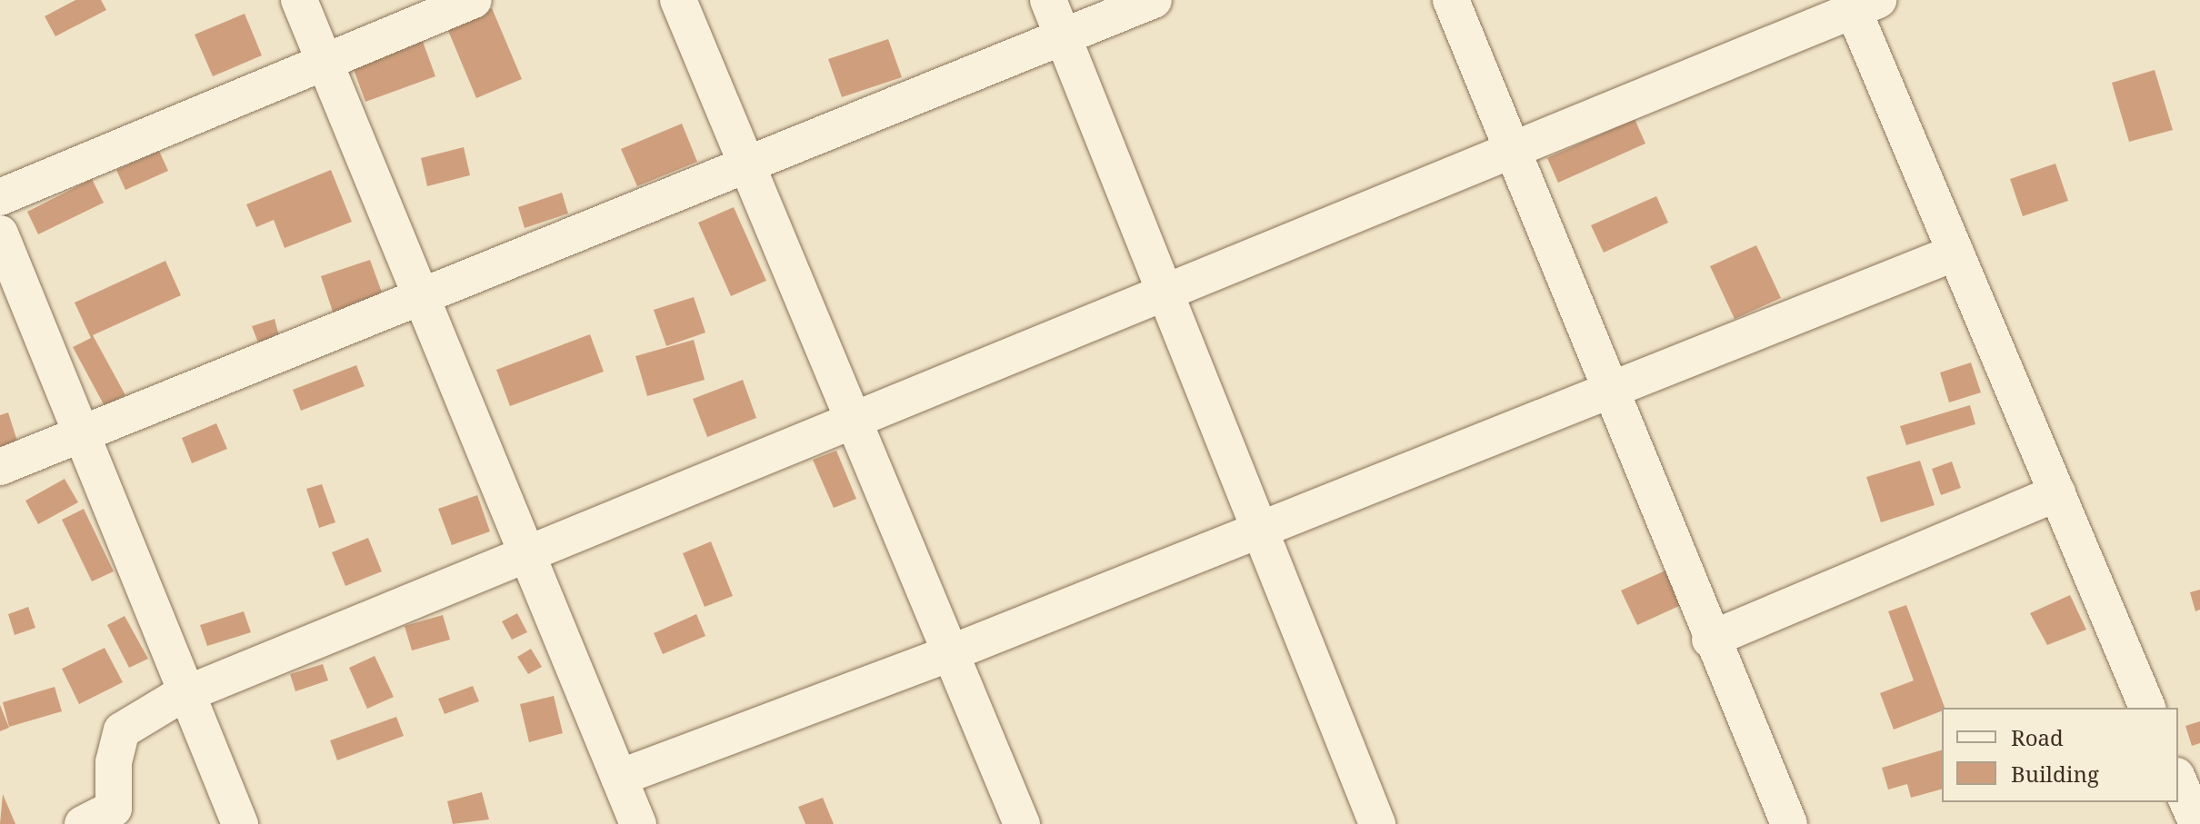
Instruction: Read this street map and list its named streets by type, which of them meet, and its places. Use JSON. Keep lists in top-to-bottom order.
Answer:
{
  "legend": ["Road", "Building"]
}
